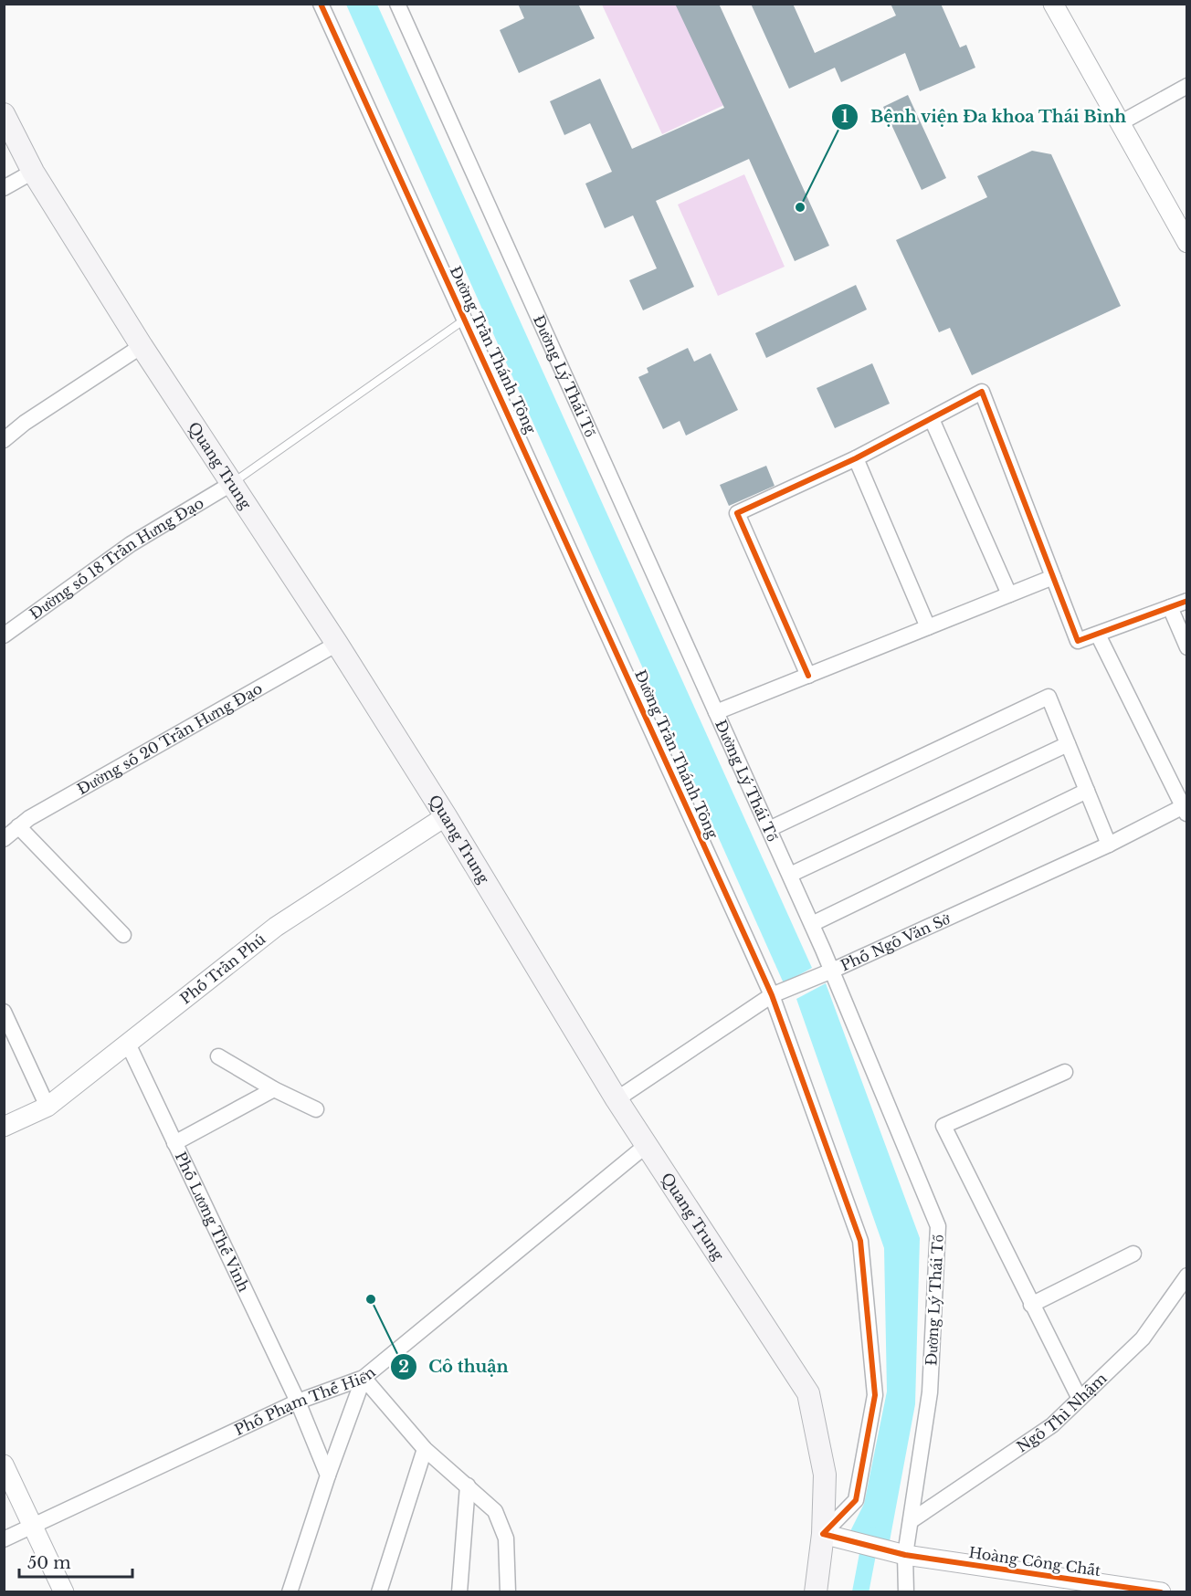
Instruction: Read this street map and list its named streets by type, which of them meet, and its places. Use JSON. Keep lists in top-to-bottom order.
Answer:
{
  "streets": {
    "main road": ["Quang Trung"],
    "street": [
      "Đường Trần Thánh Tông",
      "Đường Lý Thái Tổ",
      "Đường số 18 Trần Hưng Đạo",
      "Đường số 20 Trần Hưng Đạo",
      "Phố Ngô Văn Sở",
      "Phố Trần Phú",
      "Phố Lương Thế Vinh",
      "Phố Phạm Thế Hiển",
      "Ngô Thì Nhậm",
      "Hoàng Công Chất"
    ]
  },
  "crossings": [
    ["Đường Trần Thánh Tông", "Quang Trung"],
    ["Đường Trần Thánh Tông", "Phố Ngô Văn Sở"],
    ["Đường Trần Thánh Tông", "Hoàng Công Chất"],
    ["Đường Lý Thái Tổ", "Phố Ngô Văn Sở"],
    ["Đường Lý Thái Tổ", "Ngô Thì Nhậm"],
    ["Đường Lý Thái Tổ", "Hoàng Công Chất"],
    ["Quang Trung", "Đường số 18 Trần Hưng Đạo"],
    ["Quang Trung", "Đường số 20 Trần Hưng Đạo"],
    ["Quang Trung", "Phố Ngô Văn Sở"],
    ["Quang Trung", "Phố Trần Phú"],
    ["Quang Trung", "Phố Phạm Thế Hiển"],
    ["Quang Trung", "Hoàng Công Chất"],
    ["Phố Trần Phú", "Phố Lương Thế Vinh"],
    ["Phố Lương Thế Vinh", "Phố Phạm Thế Hiển"]
  ],
  "places": ["Bệnh viện Đa khoa Thái Bình", "Cô thuận"],
  "scale_bar": "50 m"
}
